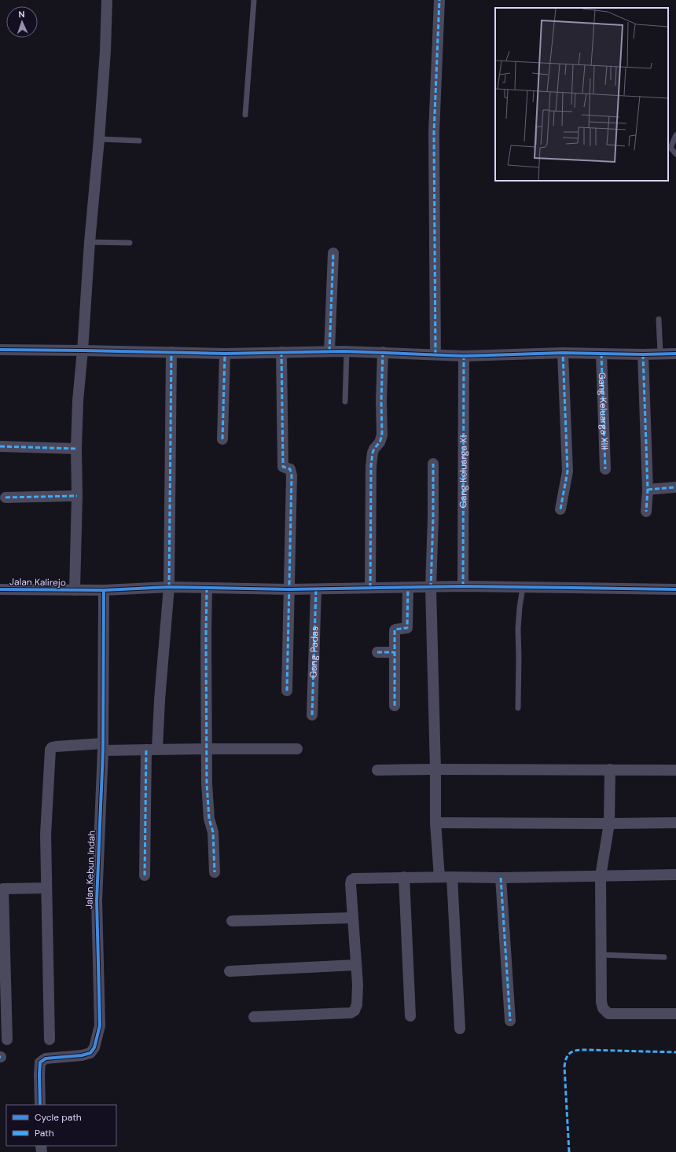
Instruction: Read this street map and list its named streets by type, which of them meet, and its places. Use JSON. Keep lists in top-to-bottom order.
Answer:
{
  "streets": {
    "street": [
      "Gang Keluarga XIII",
      "Gang Keluarga XI",
      "Jalan Kalirejo",
      "Gang Padas",
      "Jalan Kebun Indah"
    ]
  },
  "crossings": [
    ["Gang Keluarga XI", "Jalan Kalirejo"],
    ["Jalan Kalirejo", "Gang Padas"],
    ["Jalan Kalirejo", "Jalan Kebun Indah"]
  ],
  "legend": ["Cycle path", "Path"],
  "north": "top"
}
